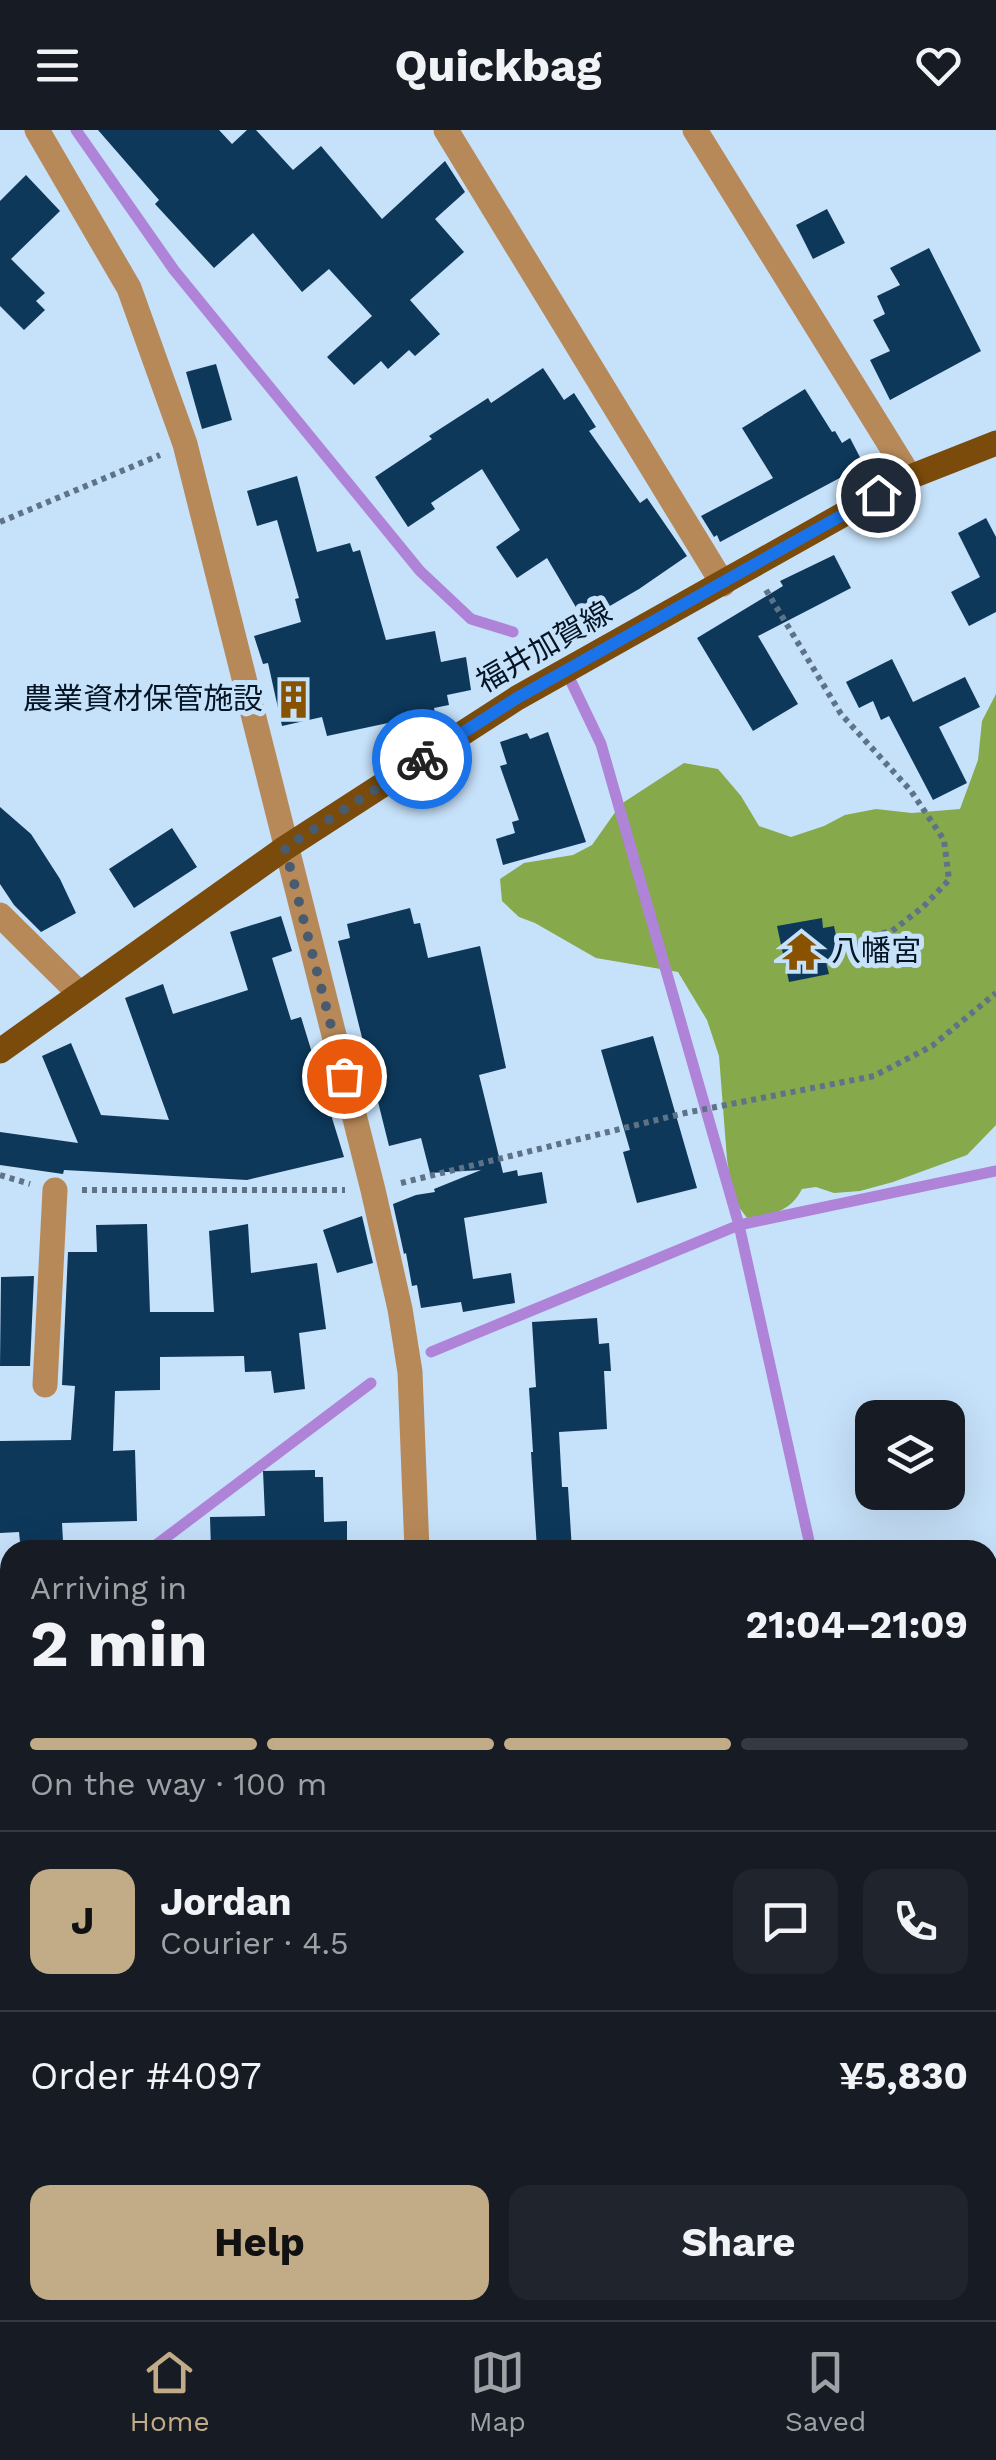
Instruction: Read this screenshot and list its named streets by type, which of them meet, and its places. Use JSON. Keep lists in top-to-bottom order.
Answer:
{
  "streets": {
    "main road": ["福井加賀線"]
  },
  "places": {
    "building": ["農業資材保管施設"],
    "temple": ["八幡宮"]
  },
  "page": {
    "header": "Quickbag",
    "heading": ["2 min", "Arriving in", "21:04–21:09"],
    "panel": [
      "Jordan",
      "Courier · 4.5",
      "Order #4097",
      "¥5,830"
    ],
    "bar": "On the way · 100 m",
    "round": "J",
    "buttons": ["Help", "Share"],
    "tabs": ["Home", "Map", "Saved"]
  }
}
